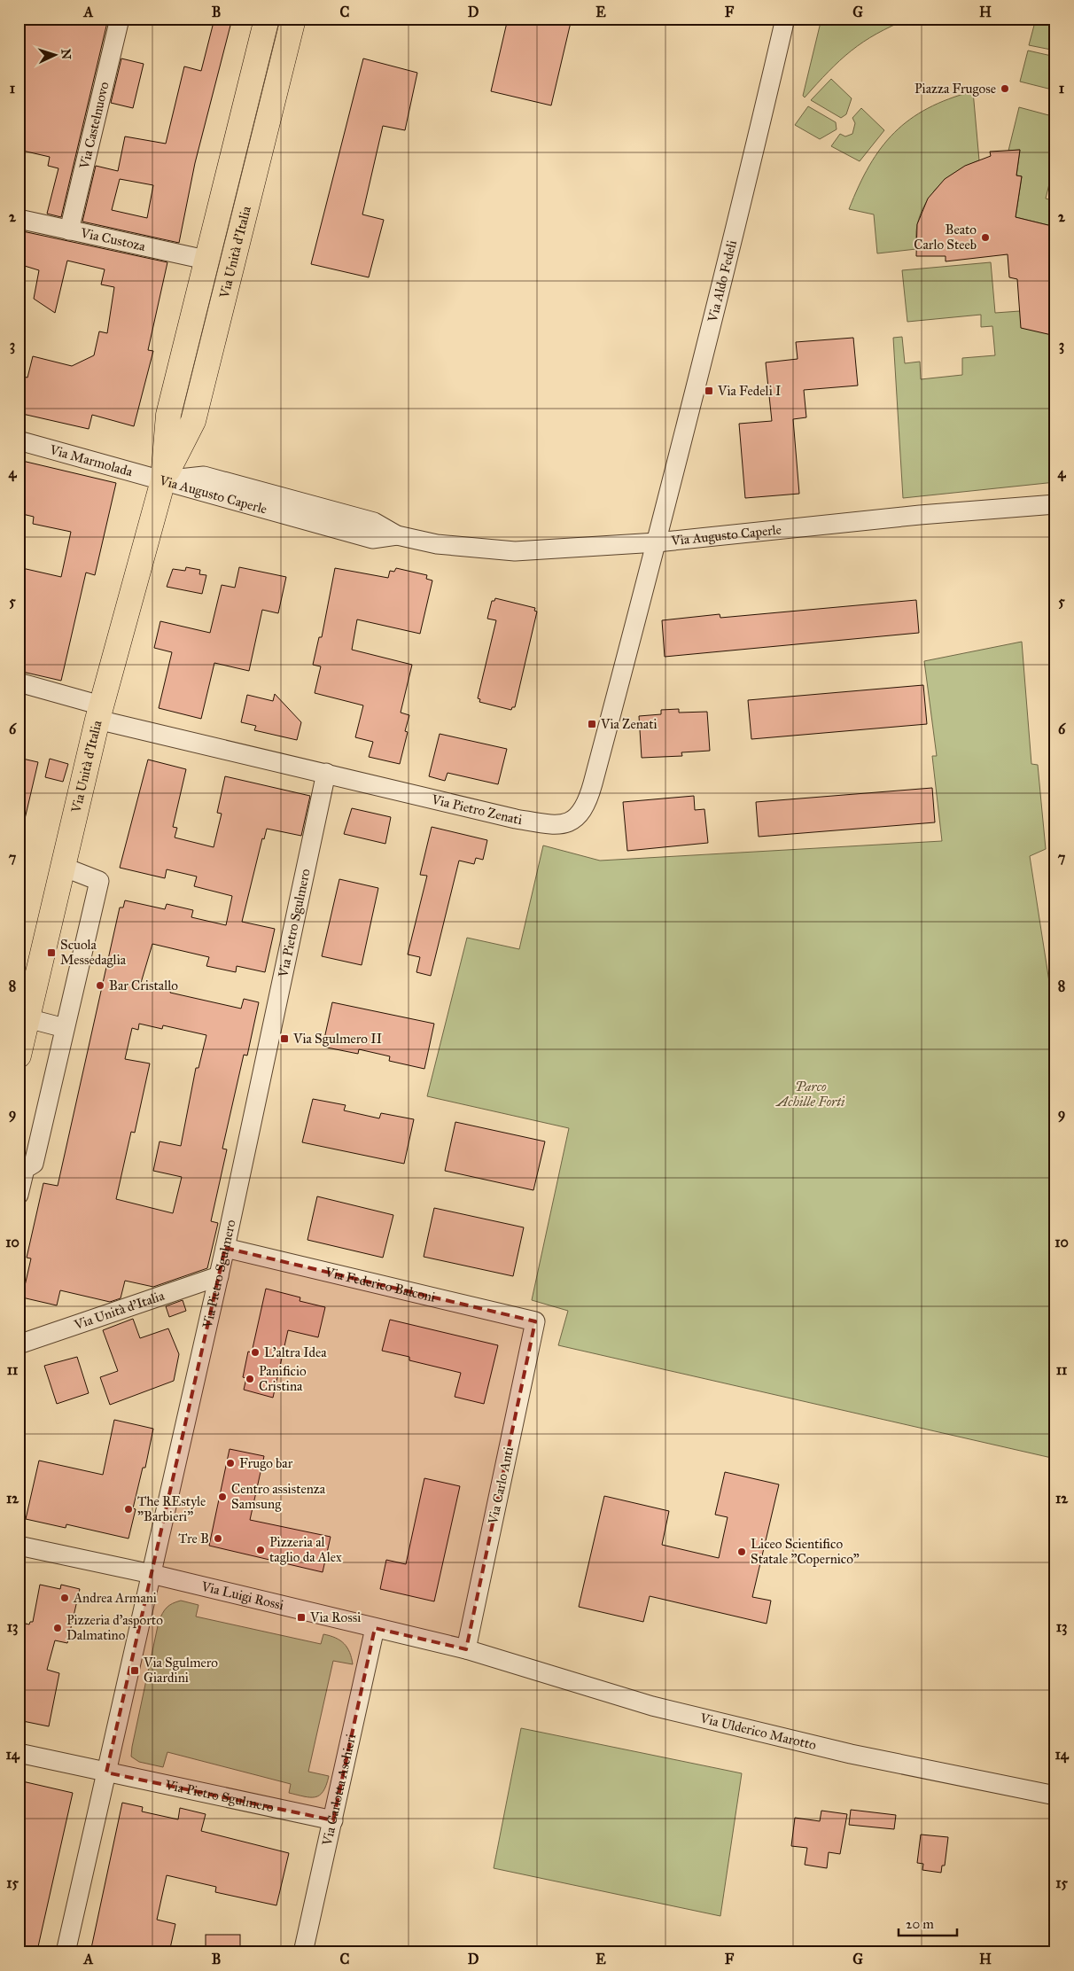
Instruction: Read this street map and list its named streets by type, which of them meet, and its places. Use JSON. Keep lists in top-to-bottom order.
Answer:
{
  "streets": {
    "main road": ["Via Unità d'Italia"],
    "street": [
      "Via Castelnuovo",
      "Via Custoza",
      "Via Aldo Fedeli",
      "Via Marmolada",
      "Via Augusto Caperle",
      "Via Pietro Zenati",
      "Via Pietro Sgulmero",
      "Via Federico Balconi",
      "Via Carlo Anti",
      "Via Luigi Rossi",
      "Via Ulderico Marotto",
      "Via Carlotta Aschieri"
    ]
  },
  "crossings": [
    ["Via Castelnuovo", "Via Custoza"],
    ["Via Custoza", "Via Unità d'Italia"],
    ["Via Unità d'Italia", "Via Marmolada"],
    ["Via Unità d'Italia", "Via Augusto Caperle"],
    ["Via Unità d'Italia", "Via Pietro Zenati"],
    ["Via Unità d'Italia", "Via Pietro Sgulmero"],
    ["Via Aldo Fedeli", "Via Augusto Caperle"],
    ["Via Aldo Fedeli", "Via Pietro Zenati"],
    ["Via Marmolada", "Via Augusto Caperle"],
    ["Via Augusto Caperle", "Via Pietro Zenati"],
    ["Via Pietro Zenati", "Via Pietro Sgulmero"],
    ["Via Pietro Sgulmero", "Via Federico Balconi"],
    ["Via Pietro Sgulmero", "Via Luigi Rossi"],
    ["Via Pietro Sgulmero", "Via Carlotta Aschieri"],
    ["Via Federico Balconi", "Via Carlo Anti"],
    ["Via Carlo Anti", "Via Luigi Rossi"],
    ["Via Carlo Anti", "Via Ulderico Marotto"],
    ["Via Luigi Rossi", "Via Ulderico Marotto"],
    ["Via Luigi Rossi", "Via Carlotta Aschieri"]
  ],
  "parks": ["Parco Achille Forti"],
  "places": {
    "other": [
      "Piazza Frugose",
      "Beato Carlo Steeb",
      "Bar Cristallo",
      "L'altra Idea",
      "Panificio Cristina",
      "Frugo bar",
      "Centro assistenza Samsung",
      "The REstyle \"Barbieri\"",
      "Tre B",
      "Pizzeria al taglio da Alex",
      "Liceo Scientifico Statale \"Copernico\"",
      "Andrea Armani",
      "Pizzeria d'asporto Dalmatino"
    ],
    "transit": [
      "Via Fedeli I",
      "Via Zenati",
      "Scuola Messedaglia",
      "Via Sgulmero II",
      "Via Rossi",
      "Via Sgulmero Giardini"
    ]
  },
  "scale_bar": "20 m",
  "north": "right",
  "grid": {
    "columns": [
      "A",
      "B",
      "C",
      "D",
      "E",
      "F",
      "G",
      "H"
    ],
    "rows": [
      "1",
      "2",
      "3",
      "4",
      "5",
      "6",
      "7",
      "8",
      "9",
      "10",
      "11",
      "12",
      "13",
      "14",
      "15"
    ]
  }
}
